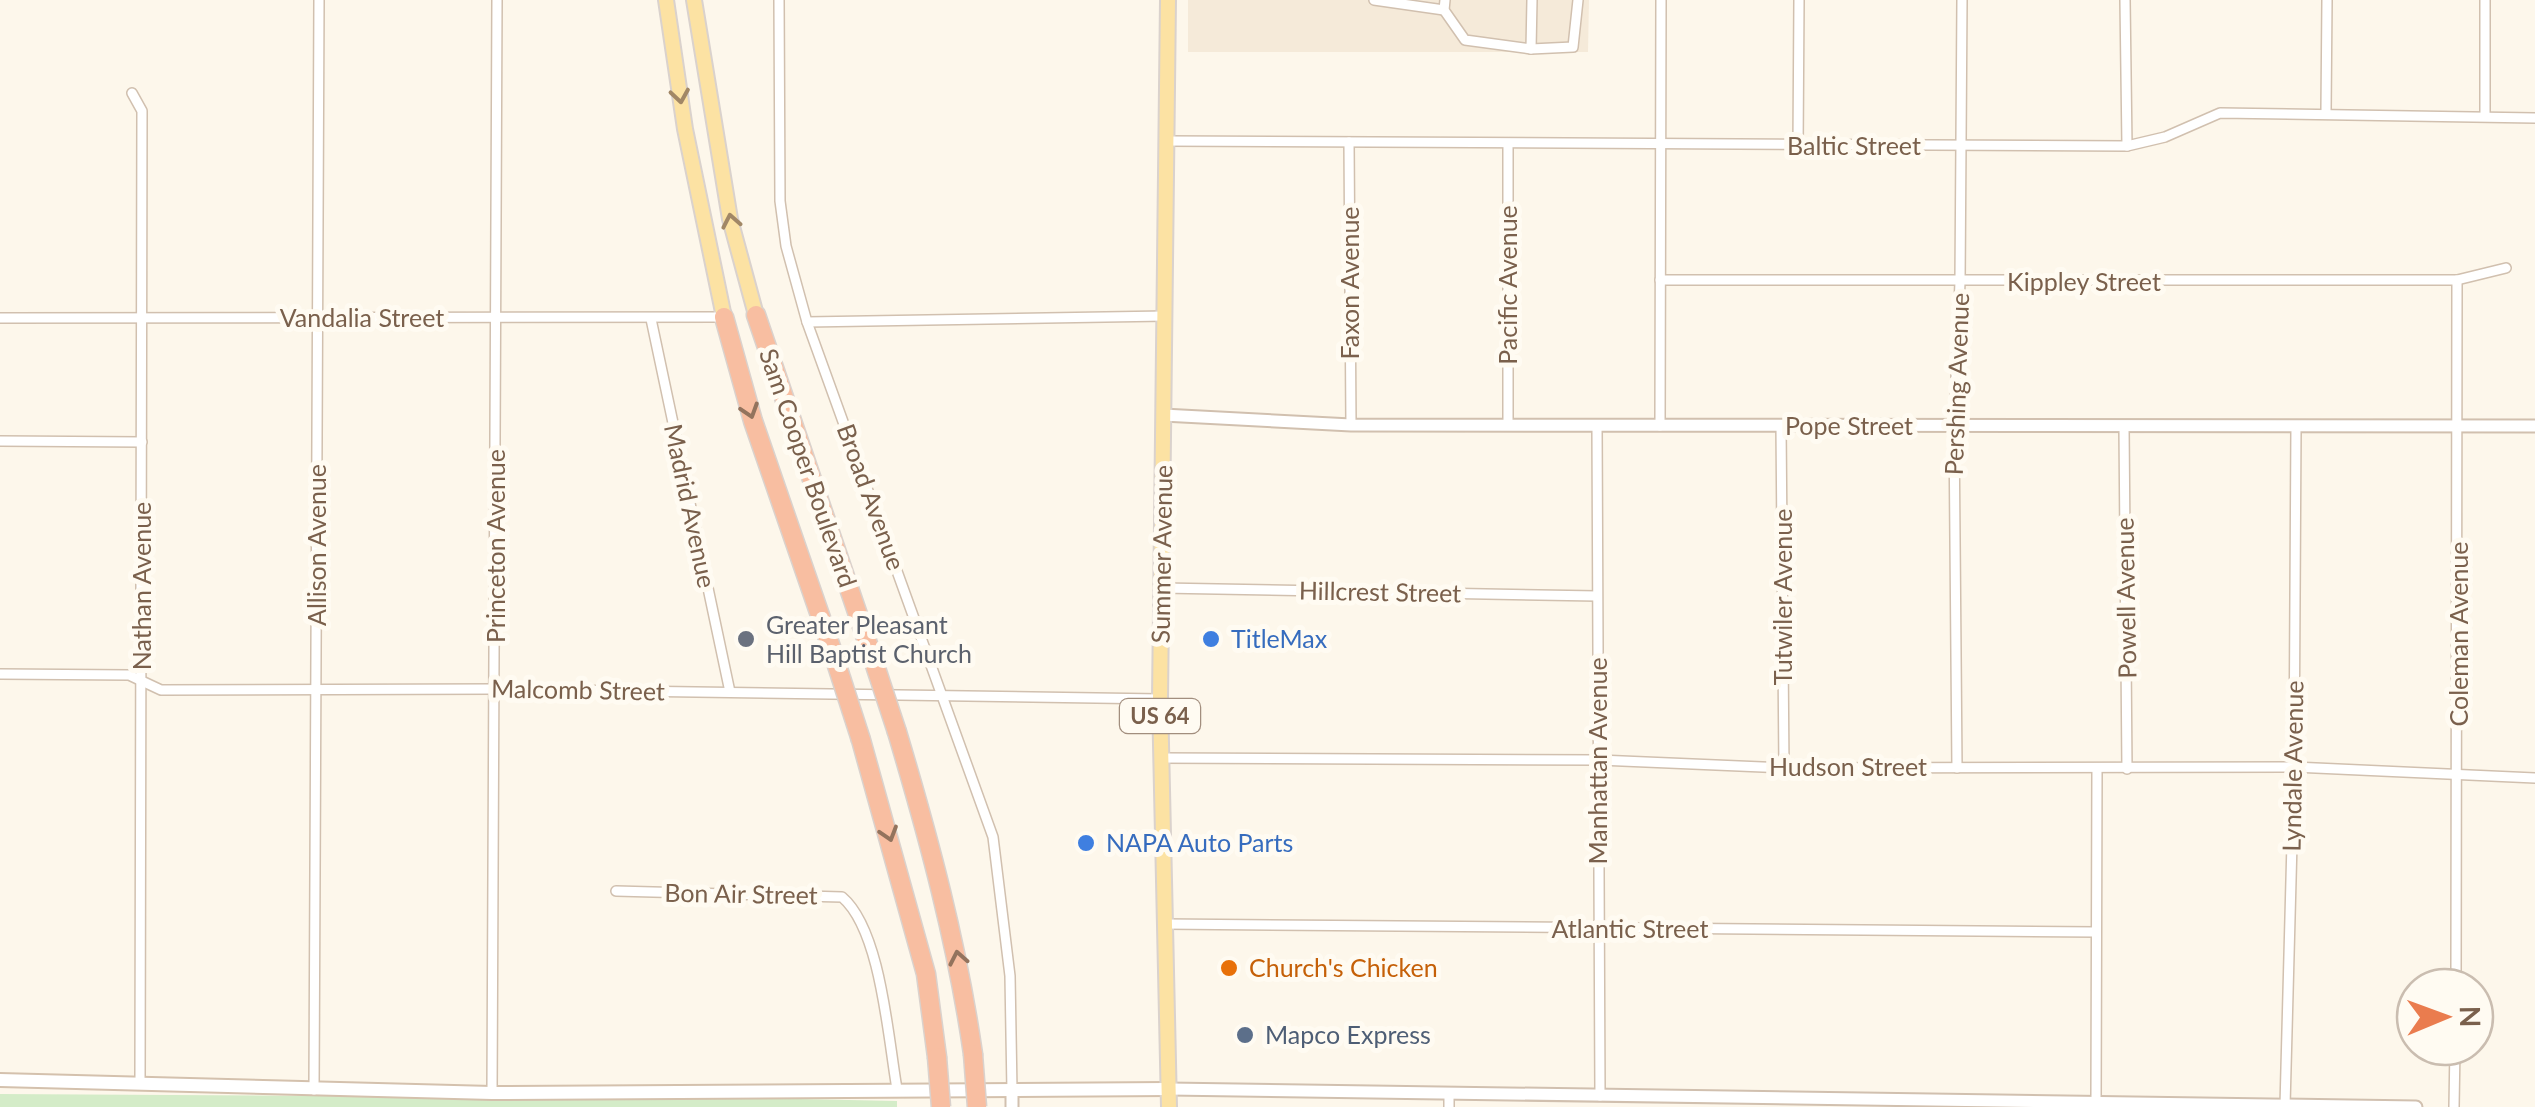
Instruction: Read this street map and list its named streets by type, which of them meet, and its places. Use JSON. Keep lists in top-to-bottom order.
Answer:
{
  "streets": {
    "highway": ["Sam Cooper Boulevard"],
    "main road": ["Summer Avenue", "US 64"],
    "street": [
      "Baltic Street",
      "Kippley Street",
      "Faxon Avenue",
      "Pacific Avenue",
      "Vandalia Street",
      "Pershing Avenue",
      "Pope Street",
      "Broad Avenue",
      "Madrid Avenue",
      "Allison Avenue",
      "Princeton Avenue",
      "Nathan Avenue",
      "Hillcrest Street",
      "Tutwiler Avenue",
      "Powell Avenue",
      "Coleman Avenue",
      "Malcomb Street",
      "Manhattan Avenue",
      "Lyndale Avenue",
      "Hudson Street",
      "Bon Air Street",
      "Atlantic Street"
    ]
  },
  "crossings": [
    ["Baltic Street", "Faxon Avenue"],
    ["Baltic Street", "Pacific Avenue"],
    ["Baltic Street", "Pershing Avenue"],
    ["Baltic Street", "Summer Avenue"],
    ["Kippley Street", "Pershing Avenue"],
    ["Kippley Street", "Coleman Avenue"],
    ["Faxon Avenue", "Pope Street"],
    ["Pacific Avenue", "Pope Street"],
    ["Vandalia Street", "Sam Cooper Boulevard"],
    ["Vandalia Street", "Madrid Avenue"],
    ["Vandalia Street", "Allison Avenue"],
    ["Vandalia Street", "Princeton Avenue"],
    ["Vandalia Street", "Nathan Avenue"],
    ["Pershing Avenue", "Pope Street"],
    ["Pershing Avenue", "Hudson Street"],
    ["Pope Street", "Summer Avenue"],
    ["Pope Street", "Tutwiler Avenue"],
    ["Pope Street", "Powell Avenue"],
    ["Pope Street", "Coleman Avenue"],
    ["Pope Street", "Manhattan Avenue"],
    ["Pope Street", "Lyndale Avenue"],
    ["Broad Avenue", "Malcomb Street"],
    ["Madrid Avenue", "Malcomb Street"],
    ["Allison Avenue", "Malcomb Street"],
    ["Princeton Avenue", "Malcomb Street"],
    ["Summer Avenue", "Hillcrest Street"],
    ["Summer Avenue", "Malcomb Street"],
    ["Summer Avenue", "Hudson Street"],
    ["Summer Avenue", "Atlantic Street"],
    ["Nathan Avenue", "Malcomb Street"],
    ["Hillcrest Street", "Manhattan Avenue"],
    ["Tutwiler Avenue", "Hudson Street"],
    ["Powell Avenue", "Hudson Street"],
    ["Coleman Avenue", "Hudson Street"],
    ["Manhattan Avenue", "Hudson Street"],
    ["Manhattan Avenue", "Atlantic Street"],
    ["Lyndale Avenue", "Hudson Street"]
  ],
  "places": [
    "Greater Pleasant Hill Baptist Church",
    "TitleMax",
    "NAPA Auto Parts",
    "Church's Chicken",
    "Mapco Express"
  ],
  "north": "right"
}
